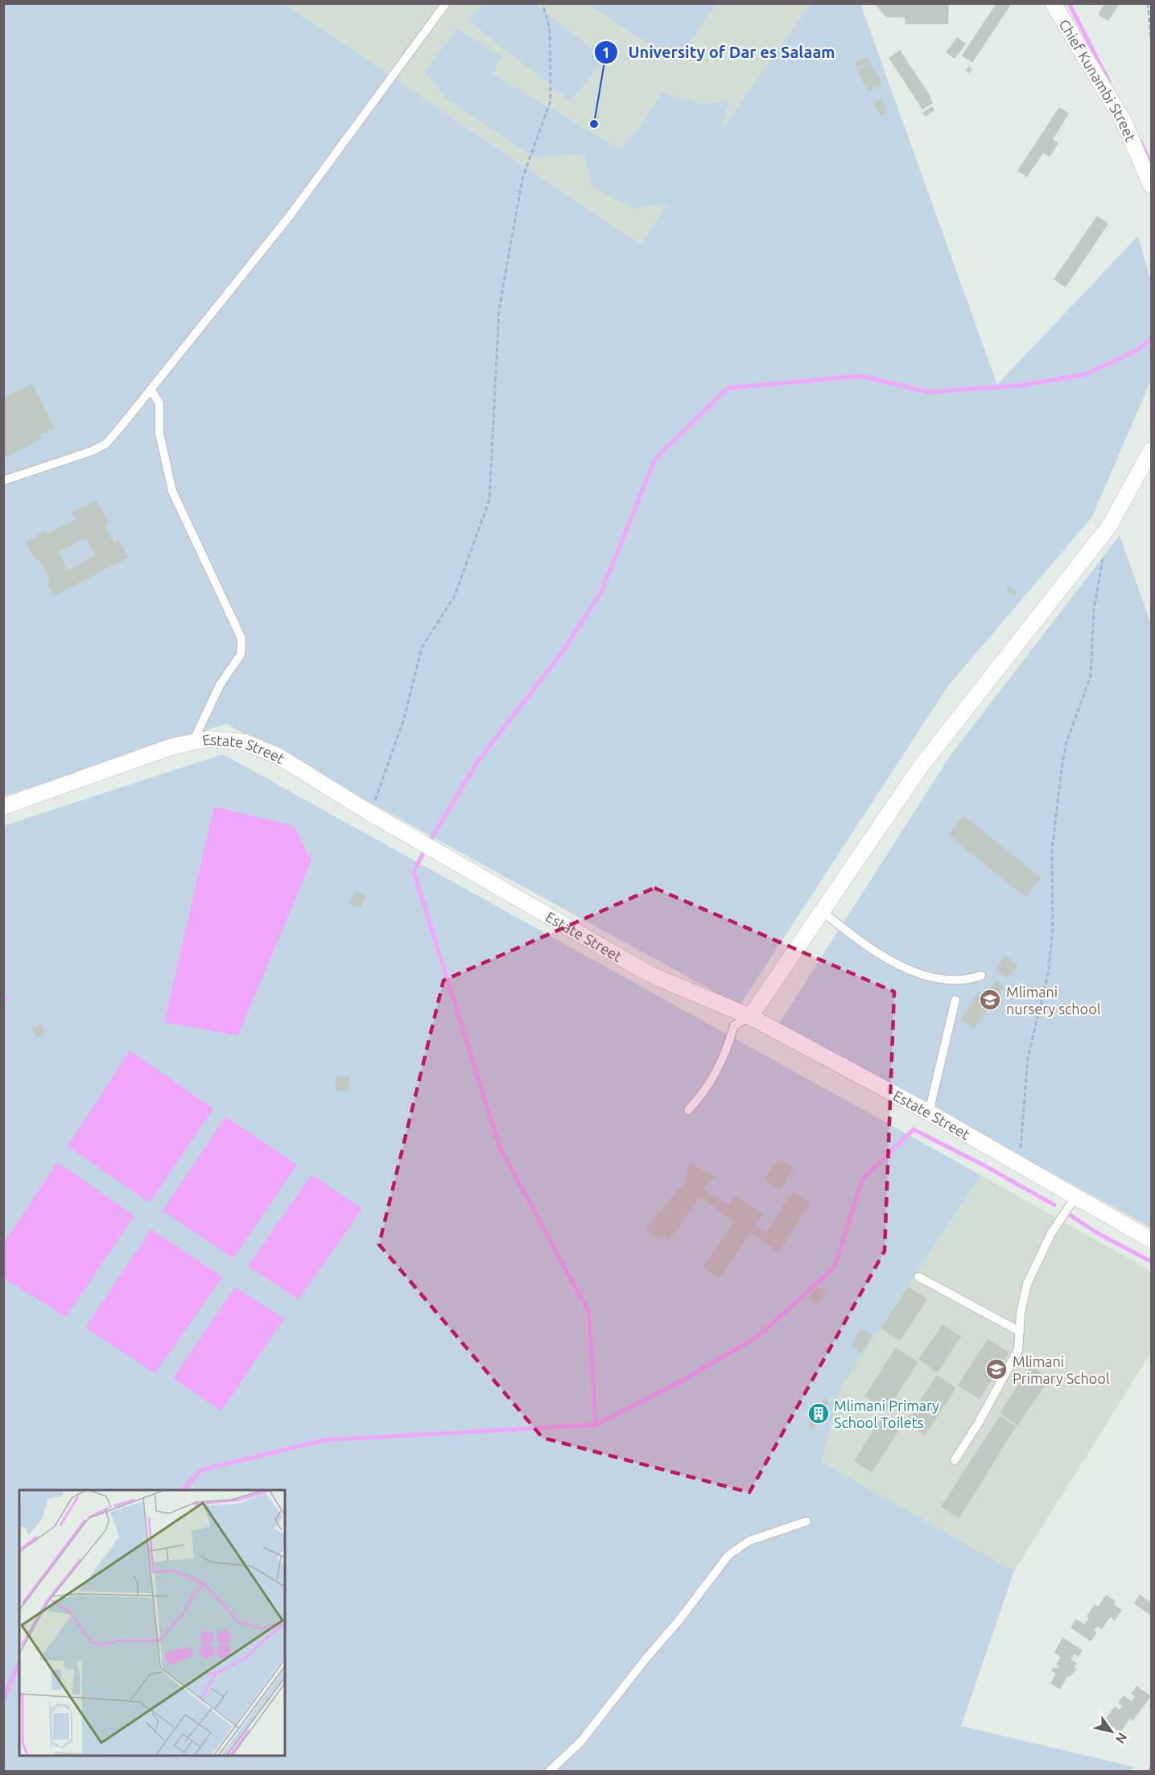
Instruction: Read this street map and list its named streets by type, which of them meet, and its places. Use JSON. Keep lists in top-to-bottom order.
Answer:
{
  "streets": {
    "street": ["Chief Kunambi Street", "Estate Street"]
  },
  "places": {
    "other": ["University of Dar es Salaam"],
    "school or university": ["Mlimani nursery school", "Mlimani Primary School"],
    "building": ["Mlimani Primary School Toilets"]
  },
  "north": "bottom right"
}
